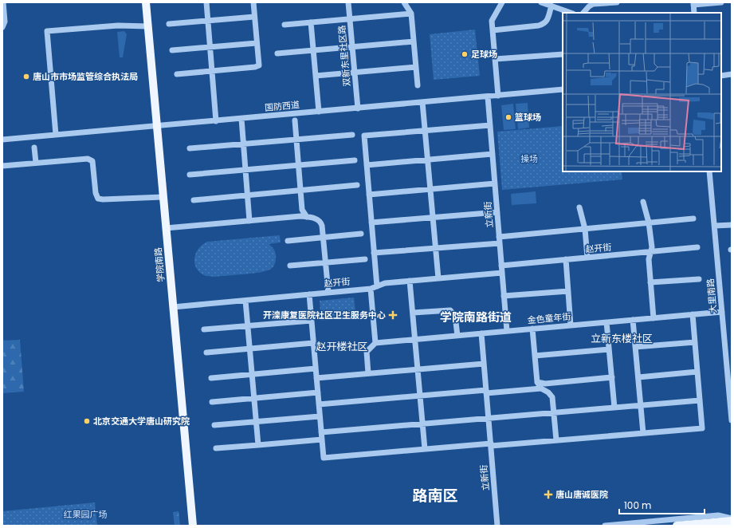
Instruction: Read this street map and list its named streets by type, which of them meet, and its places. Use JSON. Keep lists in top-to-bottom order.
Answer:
{
  "streets": {
    "main road": ["学院南路"],
    "street": [
      "双新东里社区路",
      "国防西道",
      "立新街",
      "赵开街",
      "大里南路",
      "金色童年街"
    ]
  },
  "crossings": [
    ["双新东里社区路", "国防西道"],
    ["国防西道", "立新街"],
    ["国防西道", "学院南路"],
    ["立新街", "赵开街"],
    ["立新街", "金色童年街"],
    ["赵开街", "学院南路"],
    ["大里南路", "金色童年街"]
  ],
  "districts": [
    "学院南路街道",
    "立新东楼社区",
    "赵开楼社区",
    "路南区"
  ],
  "parks": ["操场", "红果园广场"],
  "places": {
    "other": [
      "足球场",
      "唐山市市场监管综合执法局",
      "篮球场",
      "北京交通大学唐山研究院"
    ],
    "health": ["开滦康复医院社区卫生服务中心", "唐山唐诚医院"]
  },
  "scale_bar": "100 m"
}
